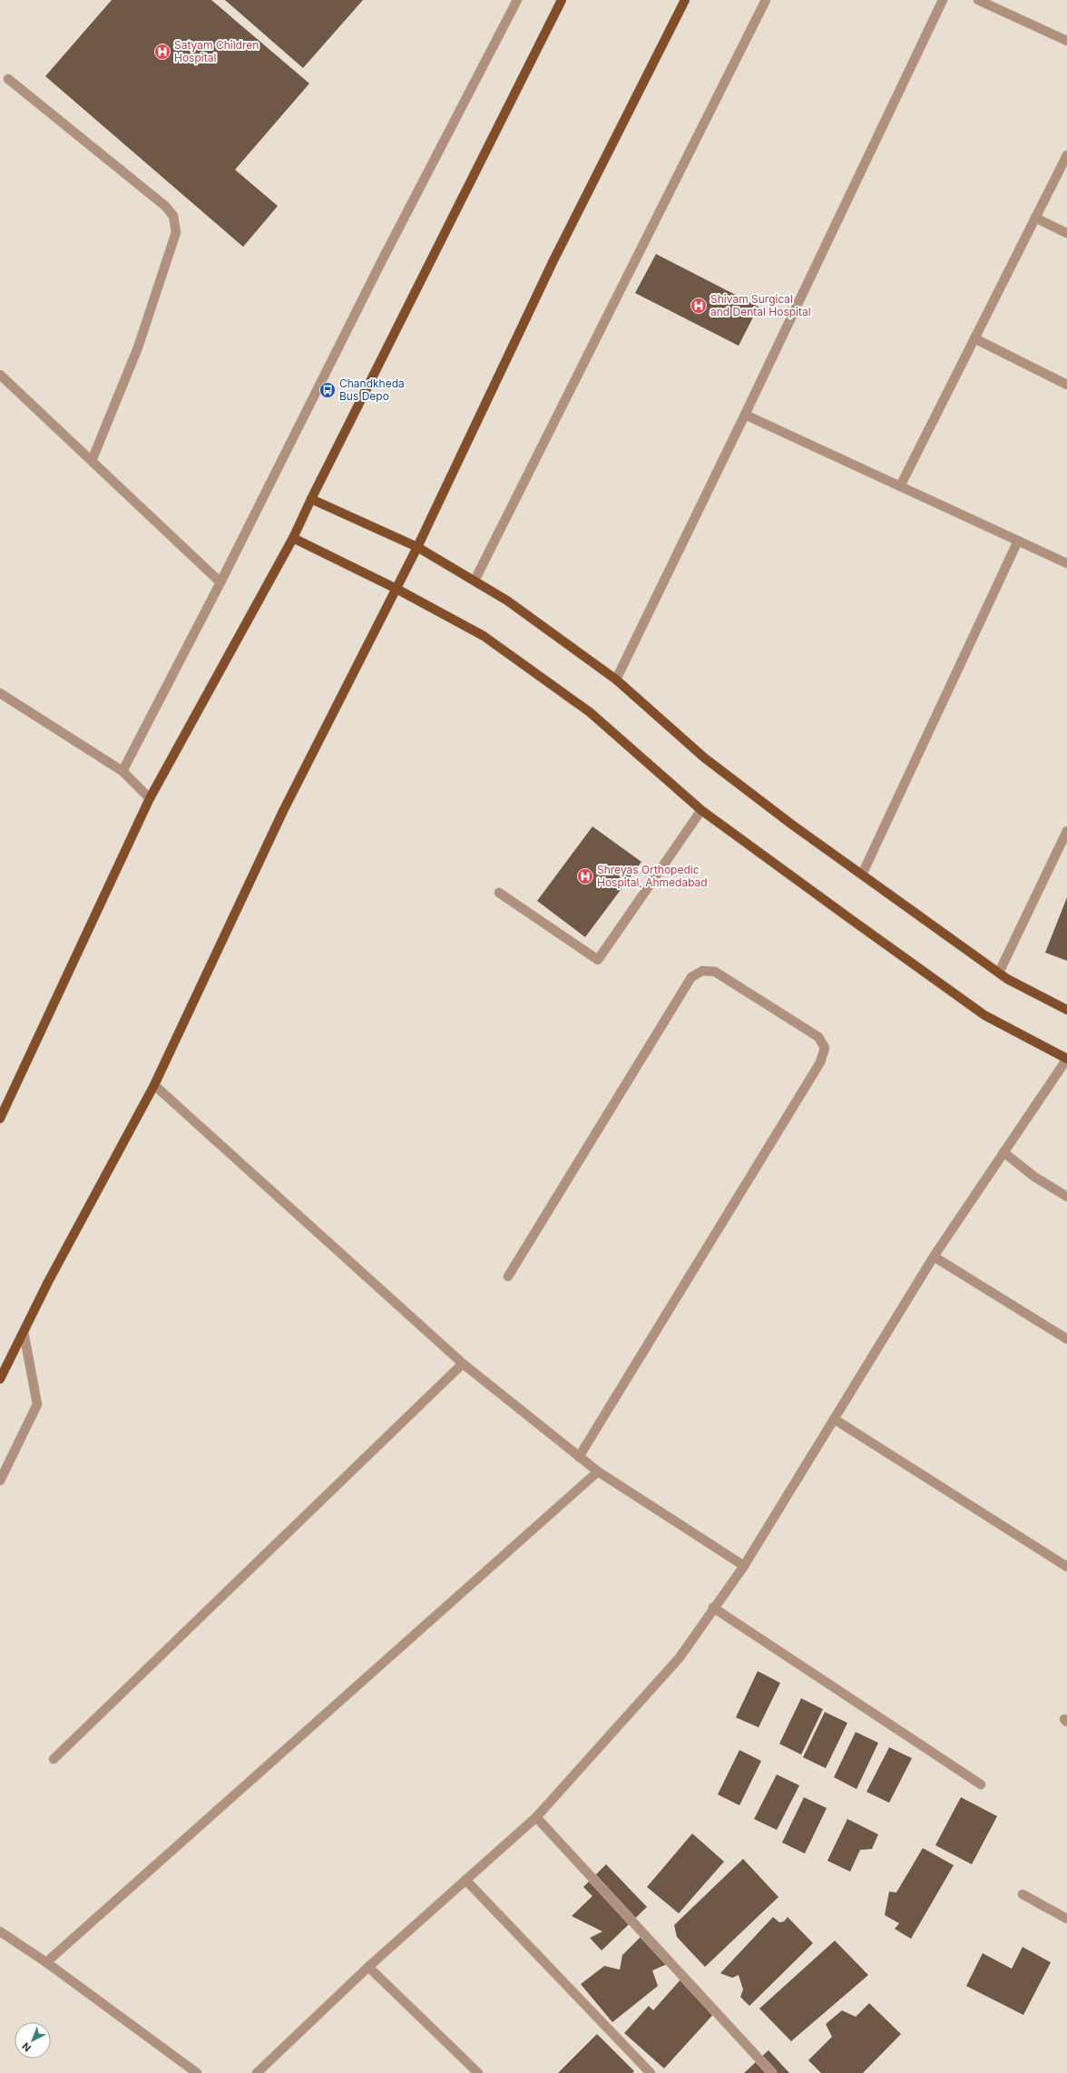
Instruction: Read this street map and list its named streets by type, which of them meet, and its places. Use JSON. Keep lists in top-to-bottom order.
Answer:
{
  "places": {
    "hospital": ["Satyam Children Hospital", "Shivam Surgical and Dental Hospital", "Shreyas Orthopedic Hospital, Ahmedabad"],
    "bus stop": ["Chandkheda Bus Depo"]
  },
  "north": "bottom left"
}
